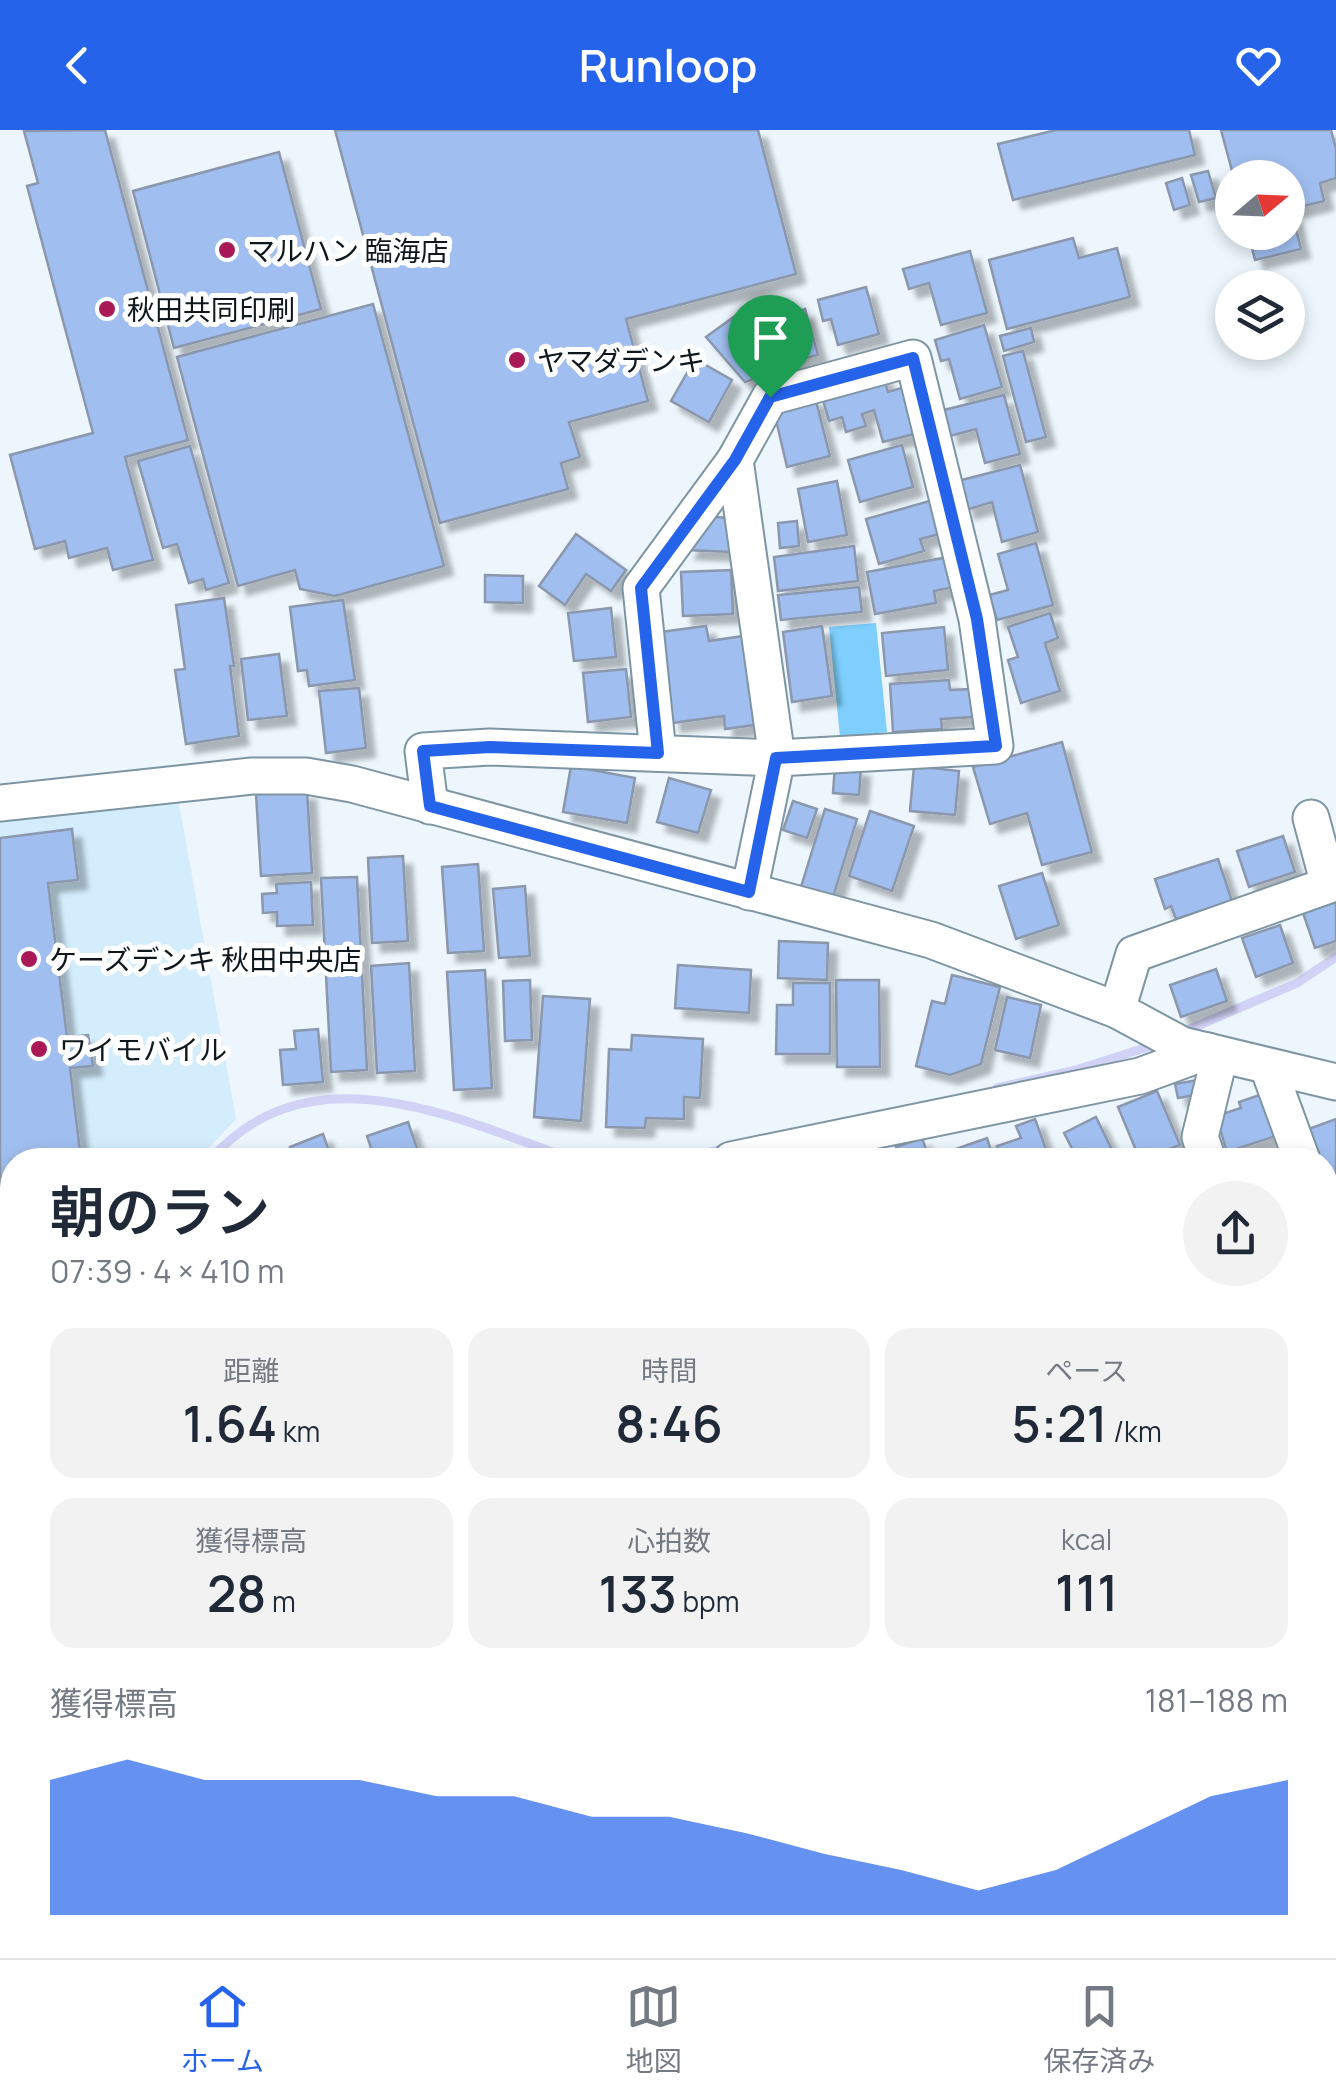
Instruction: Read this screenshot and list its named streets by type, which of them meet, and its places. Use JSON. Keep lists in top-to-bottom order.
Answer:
{
  "places": [
    "マルハン 臨海店",
    "秋田共同印刷",
    "ヤマダデンキ",
    "ケーズデンキ 秋田中央店",
    "ワイモバイル"
  ],
  "north": "right",
  "page": {
    "header": "Runloop",
    "heading": ["朝のラン", "07:39 · 4 × 410 m"],
    "stats": [
      ["距離", "1.64 km"],
      ["時間", "8:46"],
      ["ペース", "5:21 /km"],
      ["獲得標高", "28 m"],
      ["心拍数", "133 bpm"],
      ["kcal", "111"]
    ],
    "chart": ["獲得標高", "181–188 m"],
    "tabs": ["ホーム", "地図", "保存済み"]
  }
}
